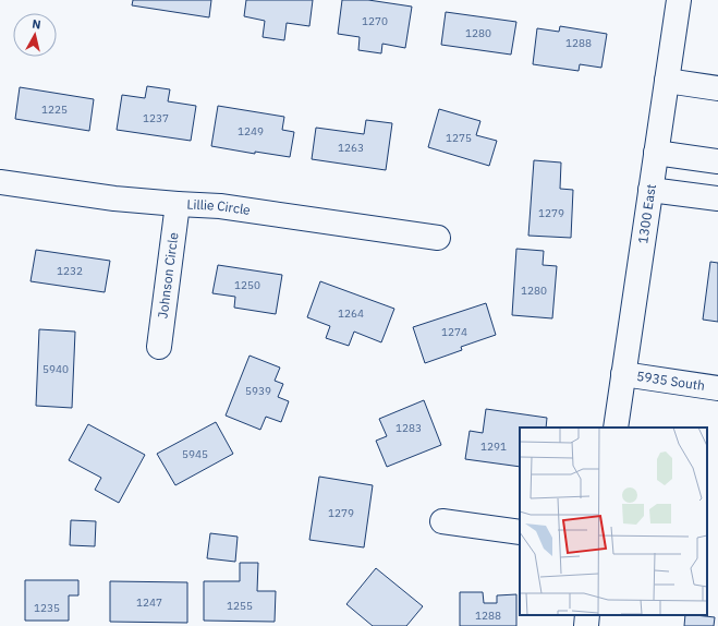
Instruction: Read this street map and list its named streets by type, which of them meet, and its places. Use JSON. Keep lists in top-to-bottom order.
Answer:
{
  "streets": {
    "street": [
      "Lillie Circle",
      "1300 East",
      "Johnson Circle",
      "5935 South"
    ]
  },
  "crossings": [
    ["Lillie Circle", "Johnson Circle"],
    ["1300 East", "5935 South"]
  ],
  "house_numbers": [
    "1270",
    "1280",
    "1288",
    "1225",
    "1237",
    "1249",
    "1275",
    "1263",
    "1279",
    "1232",
    "1250",
    "1280",
    "1264",
    "1274",
    "5940",
    "5939",
    "1283",
    "1291",
    "5945",
    "1279",
    "1247",
    "1255",
    "1235",
    "1288"
  ],
  "north": "top"
}
